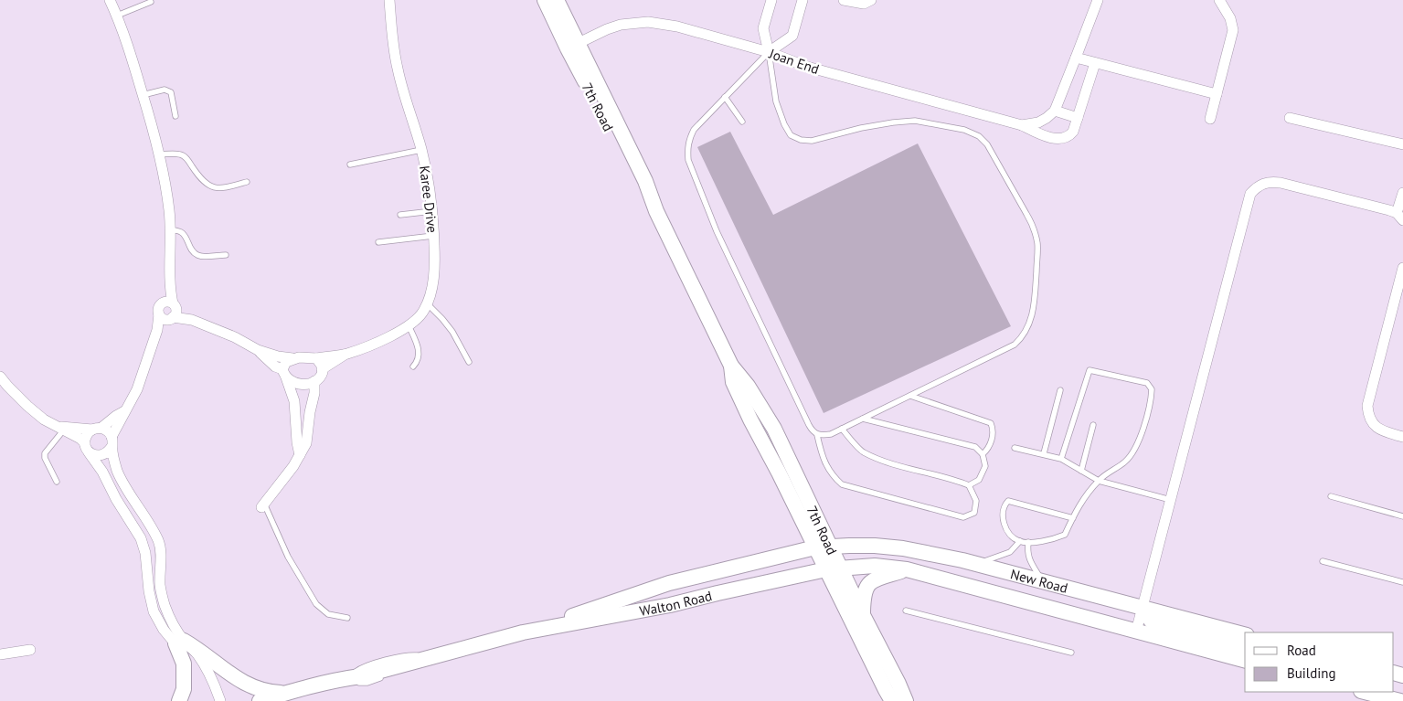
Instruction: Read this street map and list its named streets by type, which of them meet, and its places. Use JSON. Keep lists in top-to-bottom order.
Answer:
{
  "streets": {
    "main road": ["7th Road", "New Road", "Walton Road"],
    "street": ["Joan End", "Karee Drive"]
  },
  "crossings": [
    ["Joan End", "7th Road"],
    ["7th Road", "New Road"],
    ["7th Road", "Walton Road"],
    ["New Road", "Walton Road"]
  ],
  "legend": ["Road", "Building"]
}
